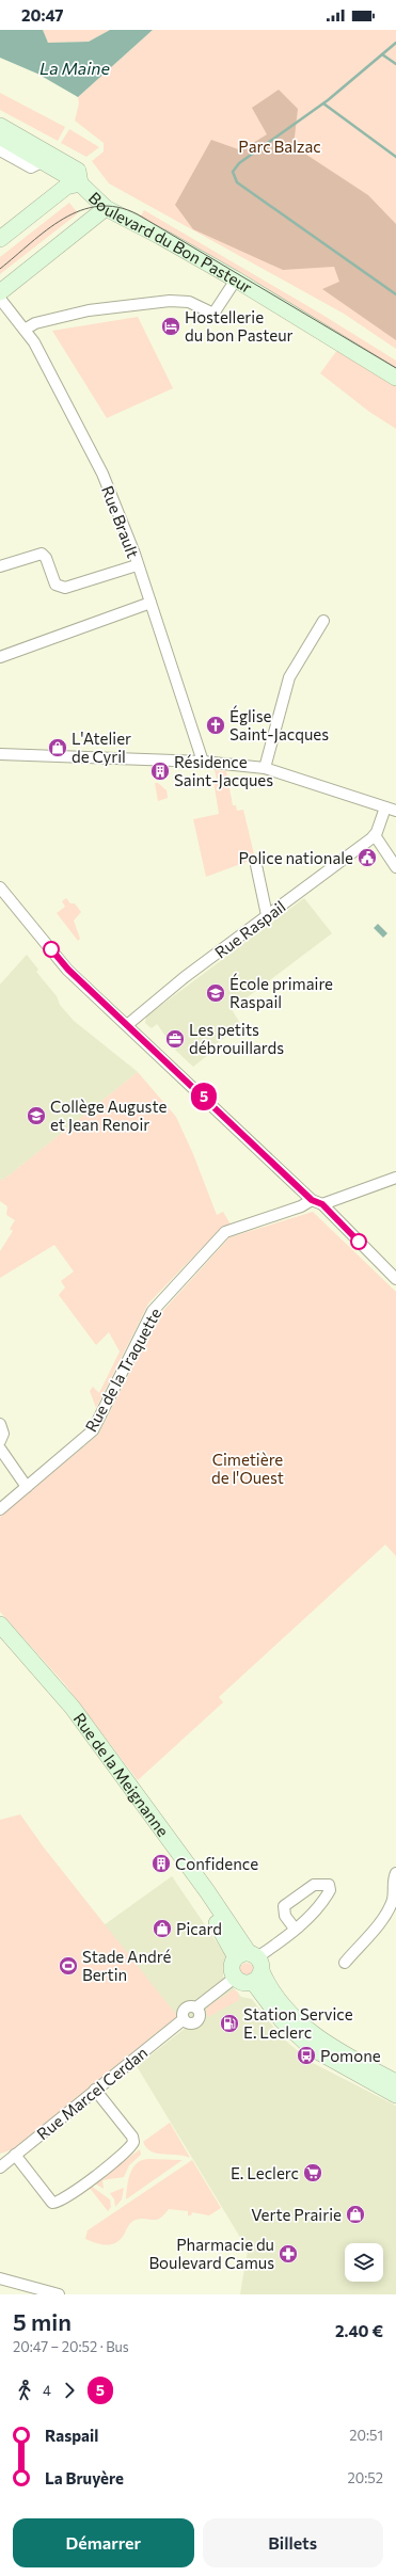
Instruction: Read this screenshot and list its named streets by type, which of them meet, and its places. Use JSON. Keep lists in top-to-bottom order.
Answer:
{
  "streets": {
    "main road": ["Boulevard du Bon Pasteur", "Rue de la Meignanne"],
    "street": [
      "Rue Brault",
      "Rue Raspail",
      "Rue de la Traquette",
      "Rue Marcel Cerdan"
    ]
  },
  "water": ["La Maine"],
  "parks": ["Parc Balzac", "Cimetière de l'Ouest"],
  "places": {
    "hotel": ["Hostellerie du bon Pasteur"],
    "church": ["Église Saint-Jacques"],
    "shop": ["L'Atelier de Cyril", "Picard", "Verte Prairie"],
    "building": ["Résidence Saint-Jacques", "Confidence"],
    "public building": ["Police nationale"],
    "school or university": ["École primaire Raspail", "Collège Auguste et Jean Renoir"],
    "office": ["Les petits débrouillards"],
    "sports": ["Stade André Bertin"],
    "fuel station": ["Station Service E. Leclerc"],
    "bus stop": ["Pomone"],
    "supermarket": ["E. Leclerc"],
    "pharmacy": ["Pharmacie du Boulevard Camus"]
  },
  "lines": ["bus line 5"],
  "page": {
    "status": "20:47",
    "on_map": "5",
    "heading": ["5 min", "20:47 – 20:52 · Bus", "2.40 €"],
    "legs": ["4", "5"],
    "list": [
      {
        "name": "Raspail",
        "value": "20:51"
      },
      {
        "name": "La Bruyère",
        "value": "20:52"
      }
    ],
    "buttons": ["Démarrer", "Billets"]
  }
}
